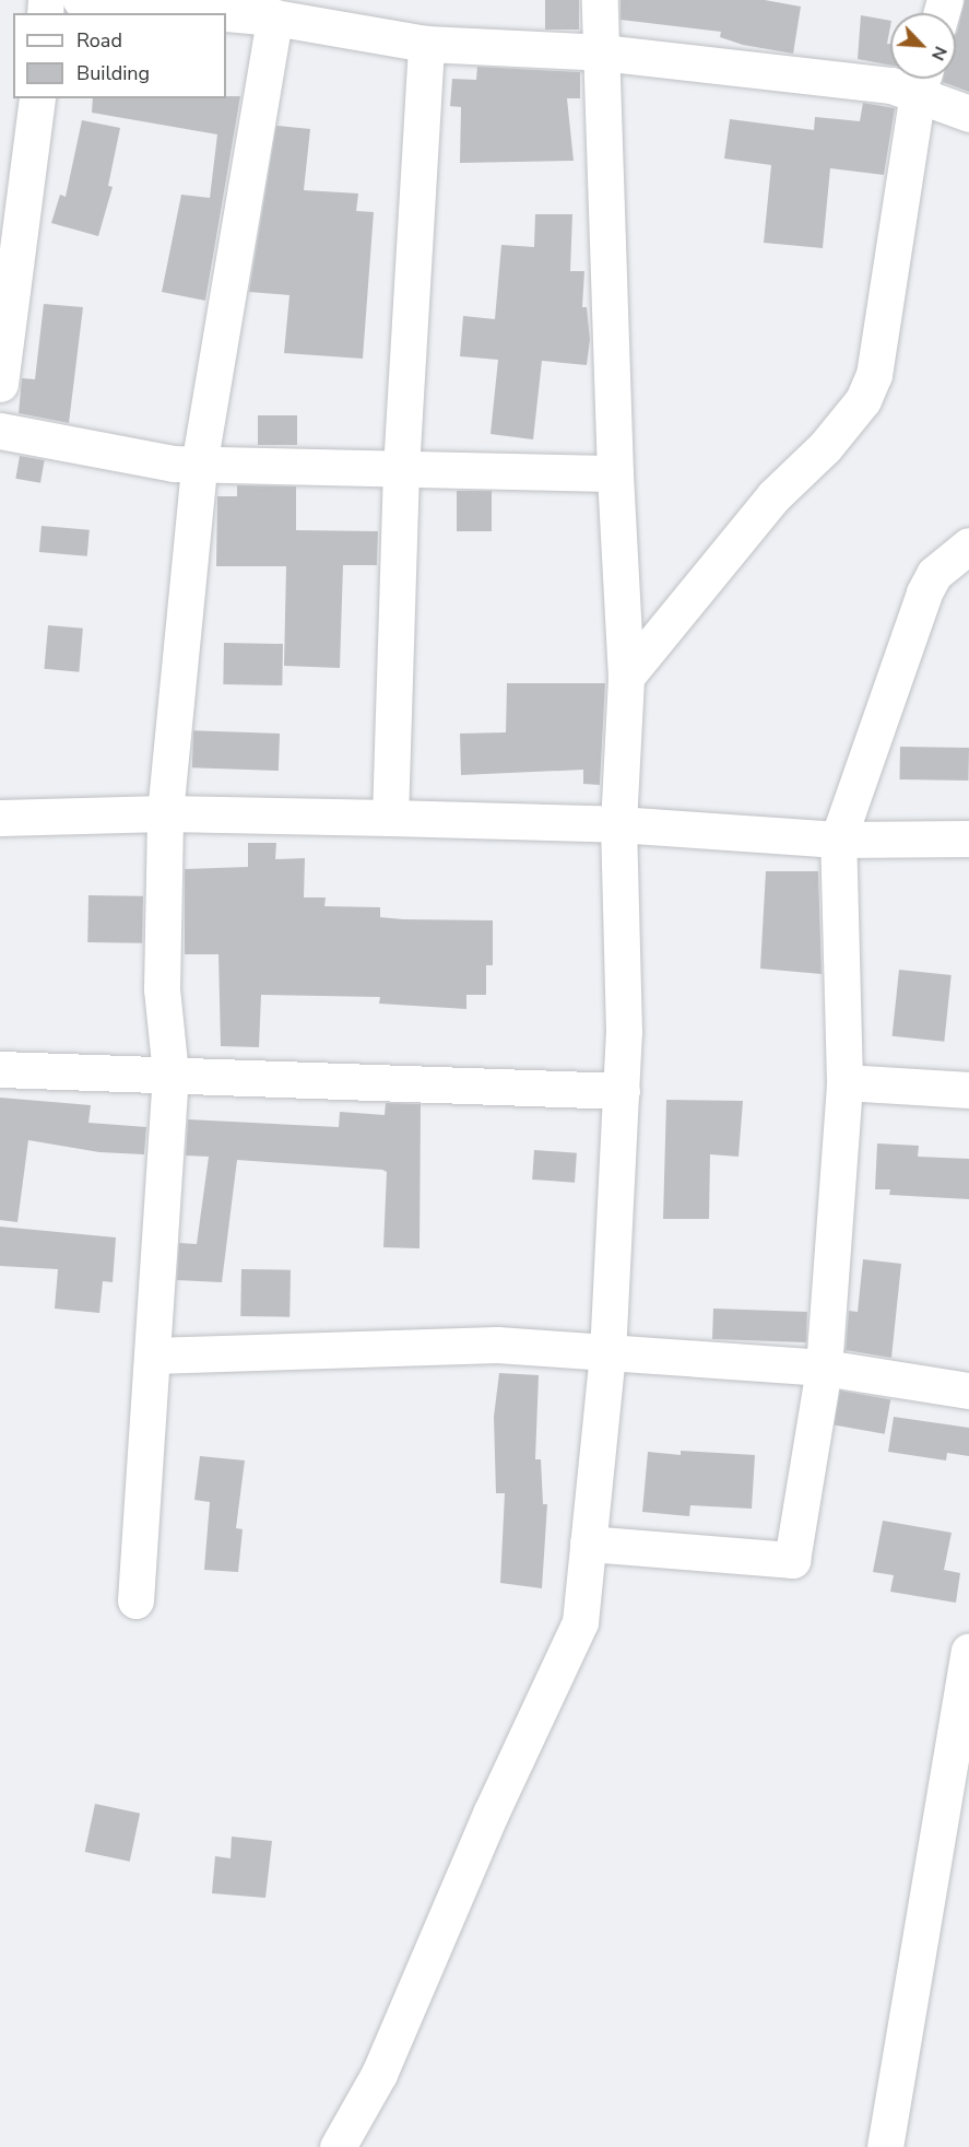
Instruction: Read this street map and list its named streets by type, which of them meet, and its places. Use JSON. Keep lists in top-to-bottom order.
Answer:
{
  "legend": ["Road", "Building"],
  "north": "bottom right"
}
